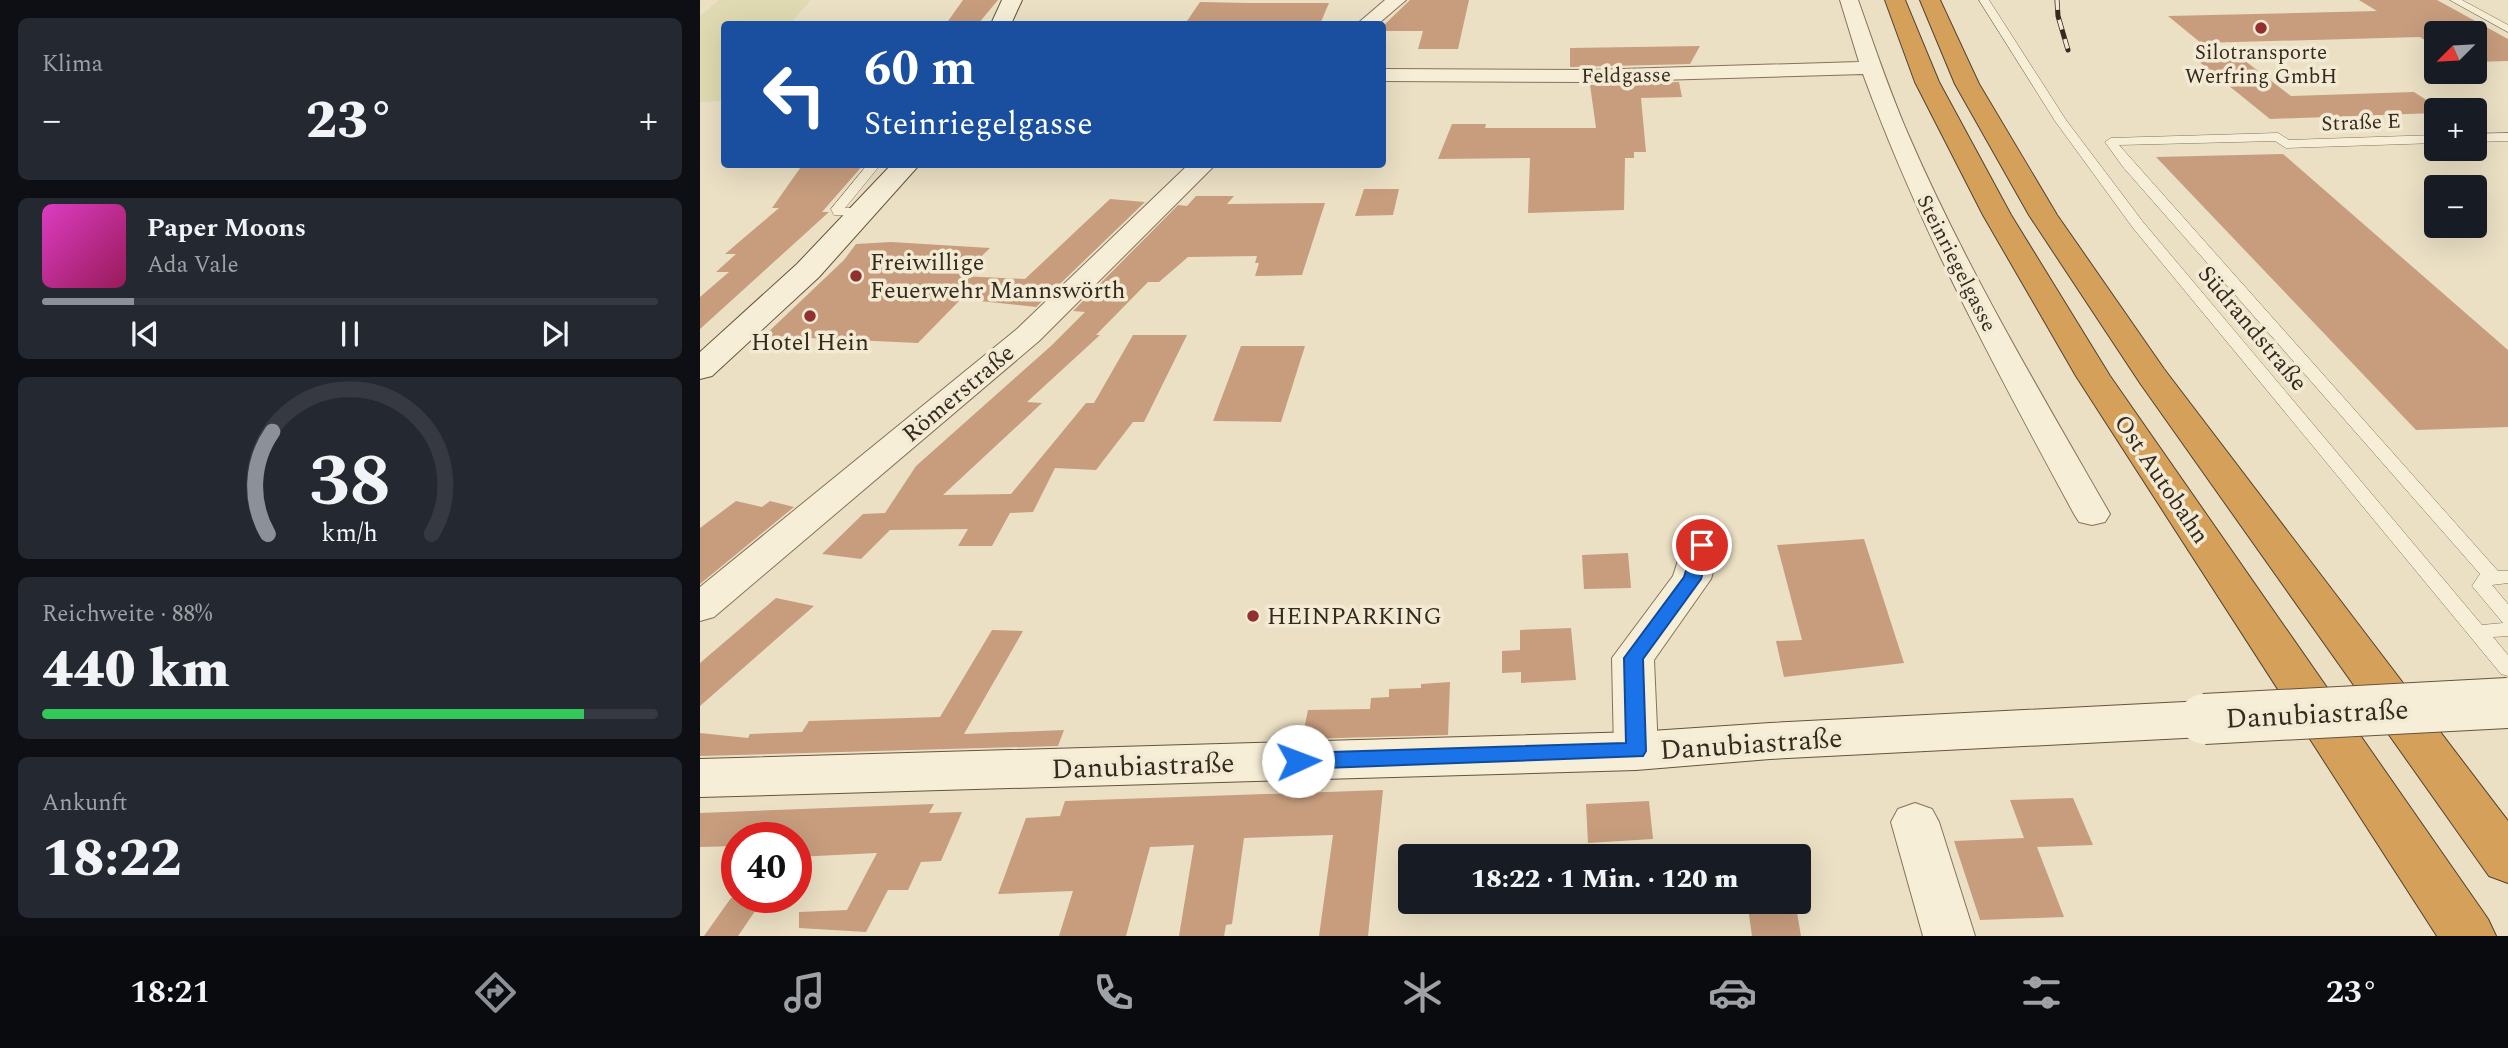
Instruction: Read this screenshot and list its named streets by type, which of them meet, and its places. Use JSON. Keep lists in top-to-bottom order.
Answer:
{
  "streets": {
    "highway": ["Ost Autobahn"],
    "street": [
      "Feldgasse",
      "Steinriegelgasse",
      "Römerstraße",
      "Danubiastraße"
    ],
    "lane": ["Straße E", "Südrandstraße"]
  },
  "crossings": [
    ["Feldgasse", "Steinriegelgasse"]
  ],
  "places": [
    "Silotransporte Werfring GmbH",
    "Freiwillige Feuerwehr Mannswörth",
    "Hotel Hein",
    "HEINPARKING"
  ],
  "north": "bottom left",
  "page": {
    "tile": [
      "Klima",
      ["Reichweite · 88%", "440 km"],
      ["Ankunft", "18:22"]
    ],
    "map_buttons": ["+", "−"],
    "turn": ["60 m", "Steinriegelgasse"],
    "heat": ["−", "23°", "+"],
    "song": ["Paper Moons", "Ada Vale"],
    "limit": "40",
    "trip": "18:22 · 1 Min. · 120 m",
    "tabs": ["18:21", "23°"],
    "gauge": ["38", "km/h"]
  }
}
